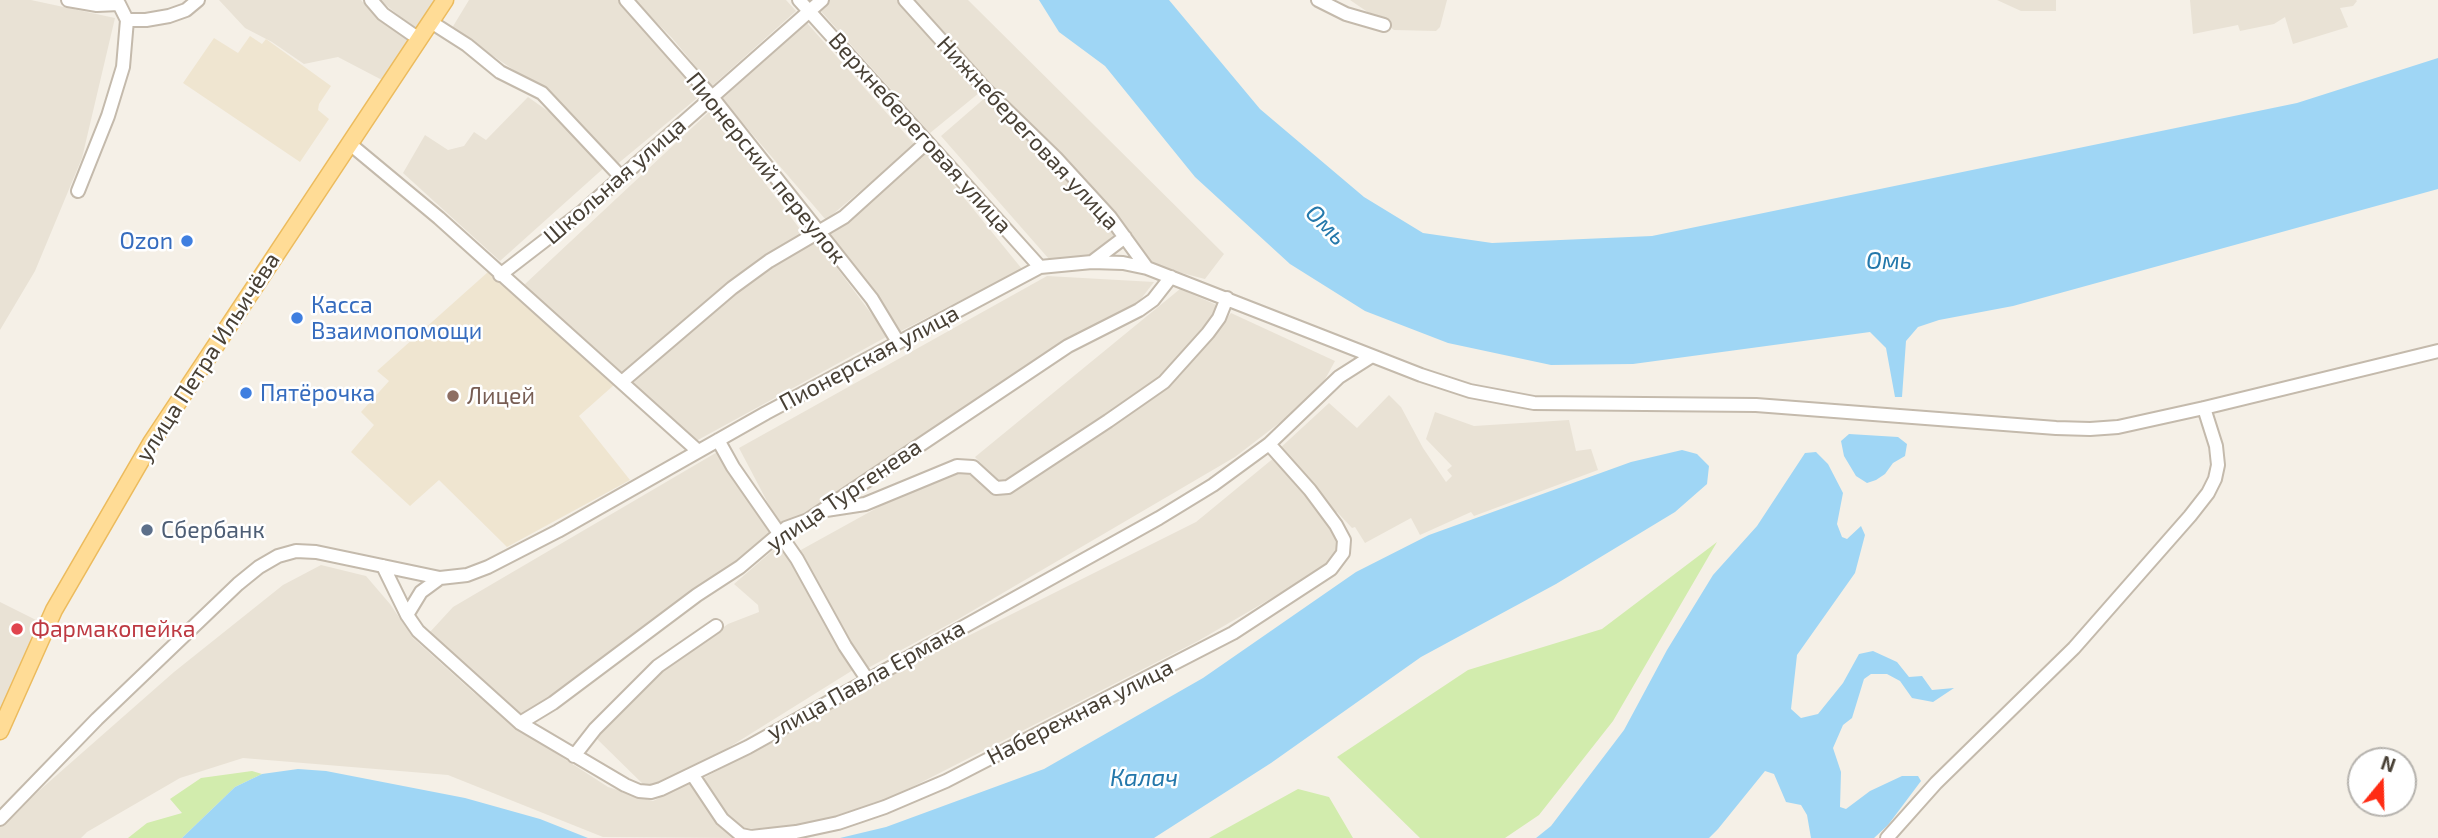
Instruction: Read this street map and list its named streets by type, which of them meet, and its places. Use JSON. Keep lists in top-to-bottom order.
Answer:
{
  "streets": {
    "main road": ["улица Петра Ильичёва"],
    "street": [
      "Верхнебереговая улица",
      "Нижнебереговая улица",
      "Пионерский переулок",
      "Школьная улица",
      "Пионерская улица",
      "улица Тургенева",
      "улица Павла Ермака",
      "Набережная улица"
    ]
  },
  "crossings": [
    ["Верхнебереговая улица", "Школьная улица"],
    ["Верхнебереговая улица", "Пионерская улица"],
    ["Нижнебереговая улица", "Пионерская улица"],
    ["Пионерский переулок", "Школьная улица"],
    ["Пионерский переулок", "Пионерская улица"],
    ["Пионерская улица", "улица Тургенева"],
    ["Пионерская улица", "улица Павла Ермака"],
    ["улица Тургенева", "улица Павла Ермака"],
    ["улица Павла Ермака", "Набережная улица"]
  ],
  "water": ["Омь", "Калач"],
  "places": [
    "Ozon",
    "Касса Взаимопомощи",
    "Пятёрочка",
    "Лицей",
    "Сбербанк",
    "Фармакопейка"
  ],
  "north": "top"
}
